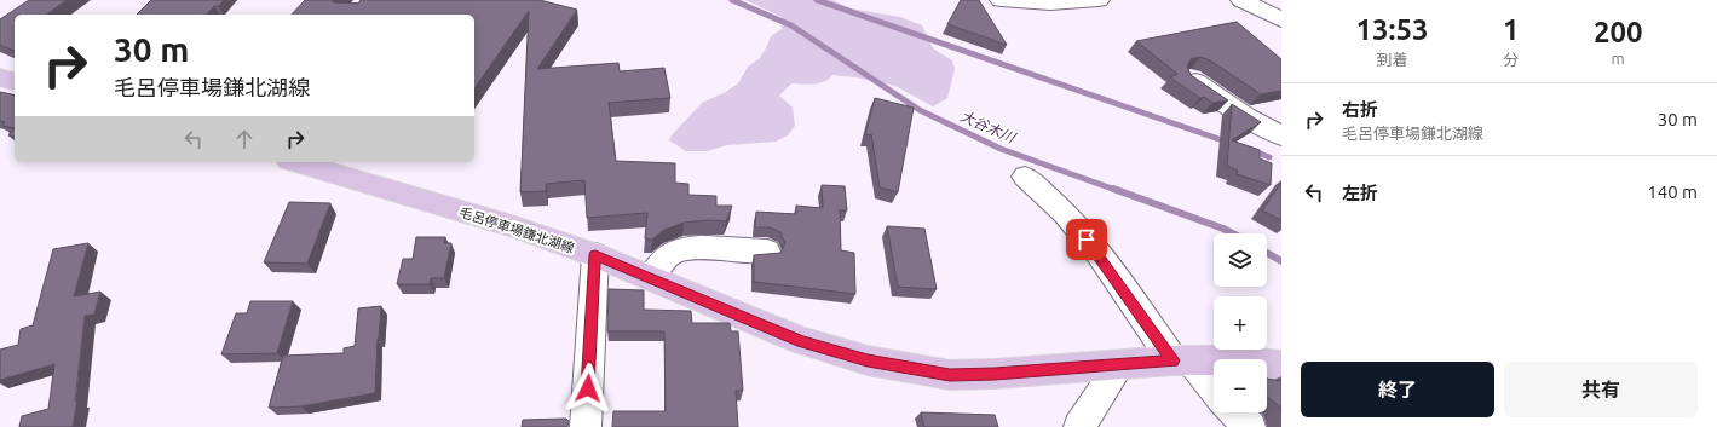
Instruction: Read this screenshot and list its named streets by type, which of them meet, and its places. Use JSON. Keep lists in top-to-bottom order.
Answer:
{
  "streets": {
    "main road": ["毛呂停車場鎌北湖線"]
  },
  "water": ["大谷木川"],
  "page": {
    "eta": [
      "13:53",
      "到着",
      "1",
      "分",
      "200",
      "m"
    ],
    "turn": ["30 m", "毛呂停車場鎌北湖線"],
    "list": [
      {
        "name": "右折",
        "note": "毛呂停車場鎌北湖線",
        "value": "30 m"
      },
      {
        "name": "左折",
        "value": "140 m"
      }
    ],
    "map_buttons": ["+", "−"],
    "buttons": ["終了", "共有"]
  }
}
